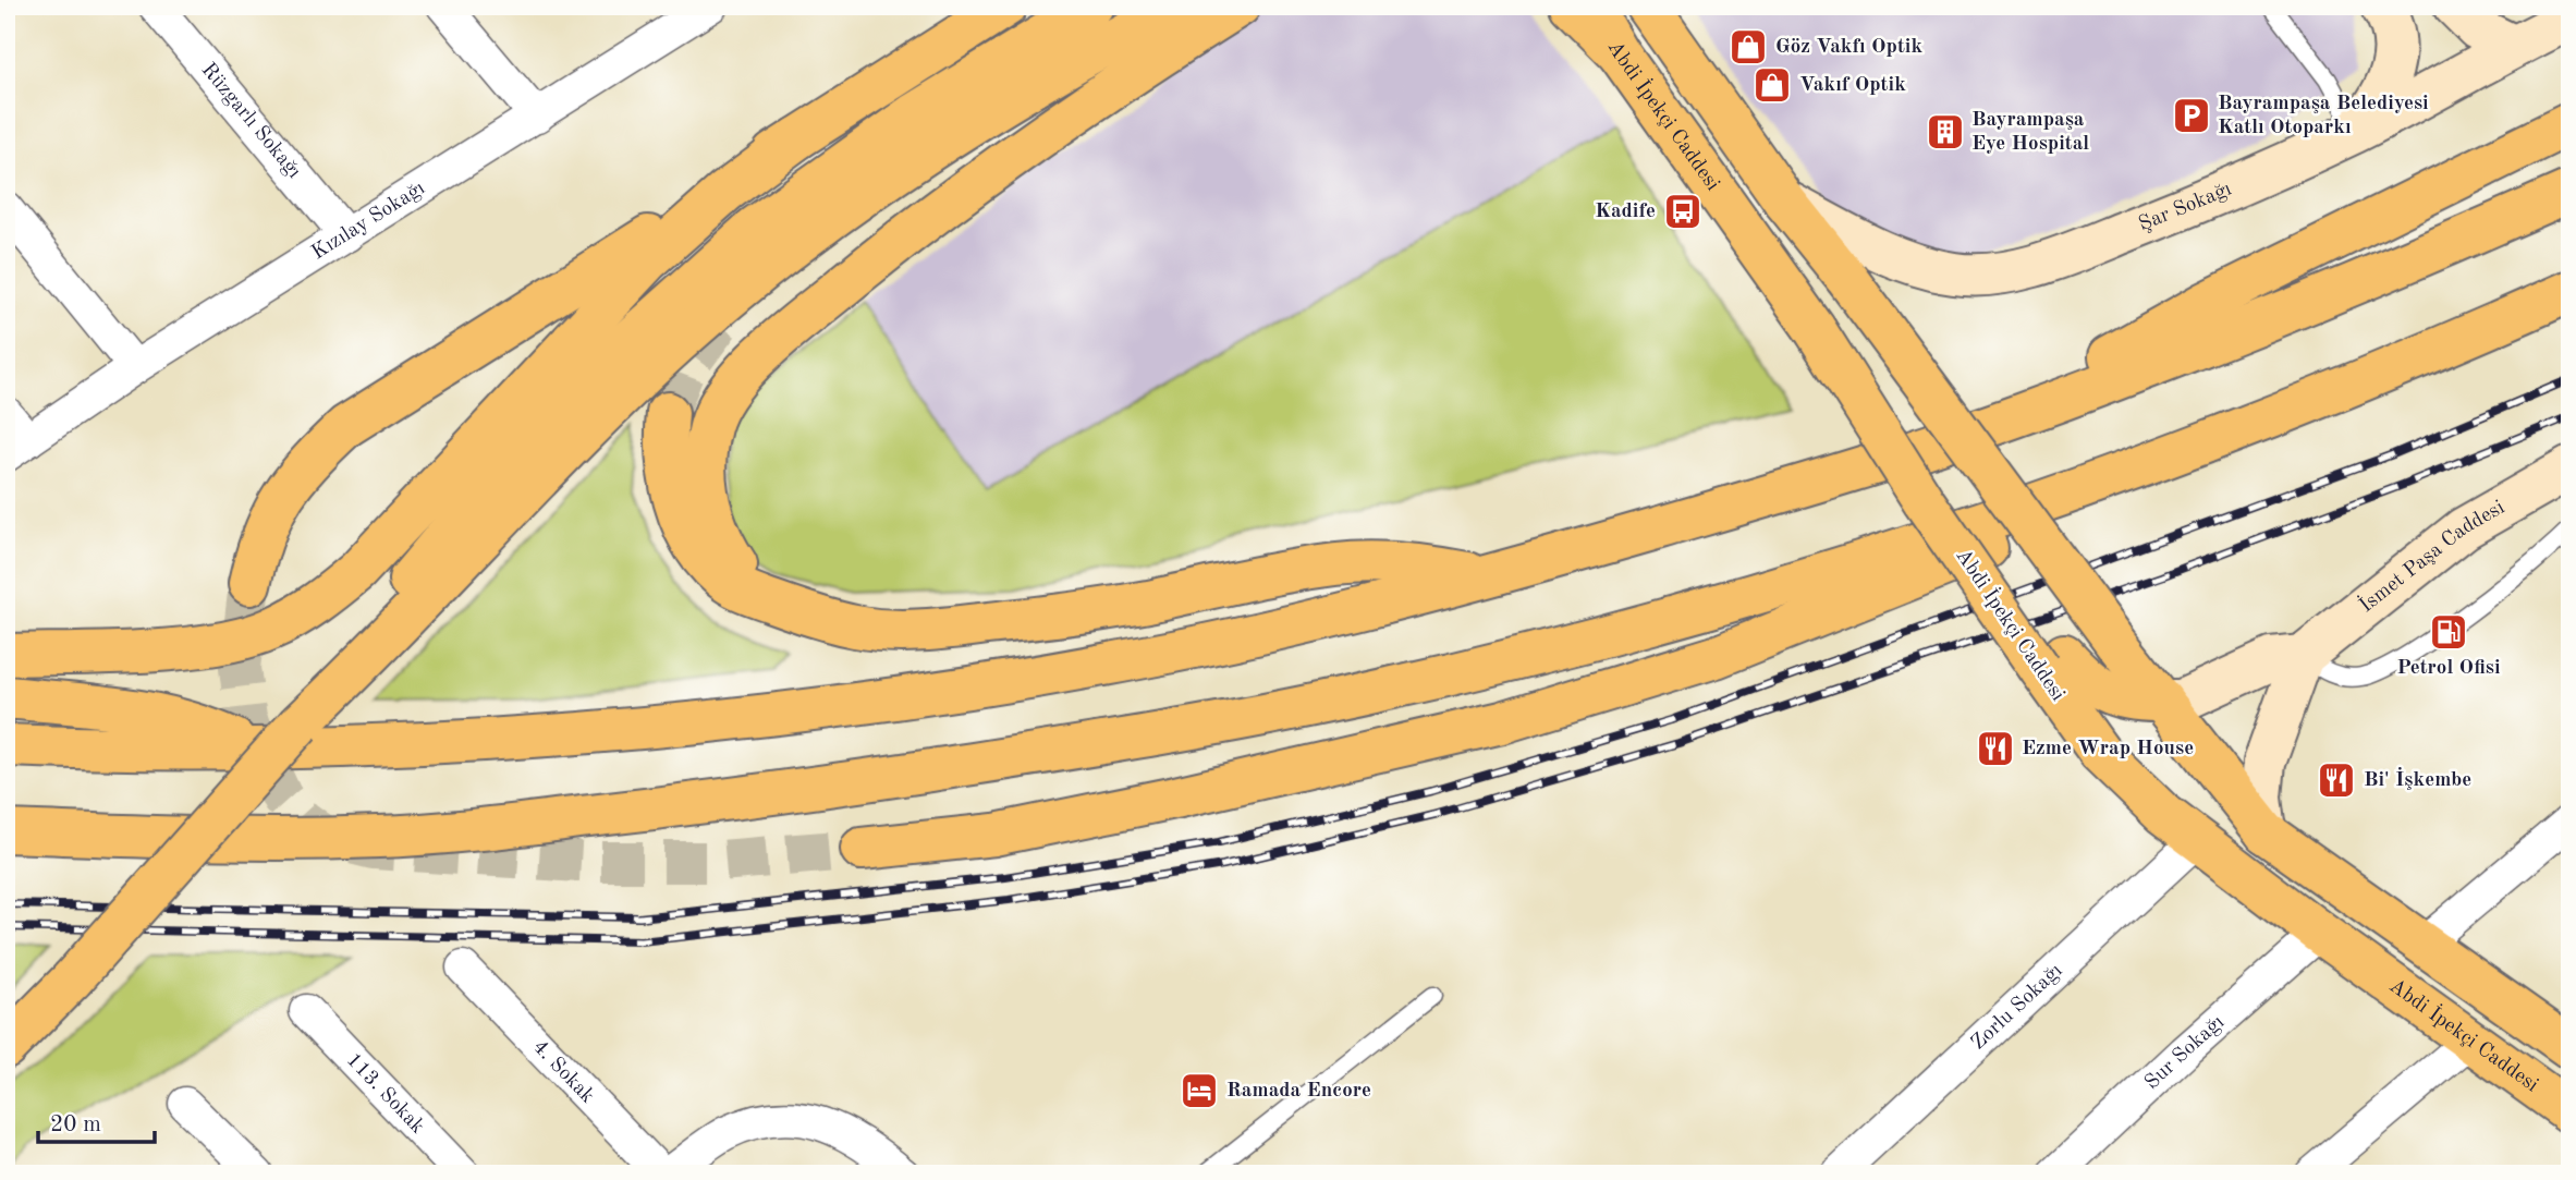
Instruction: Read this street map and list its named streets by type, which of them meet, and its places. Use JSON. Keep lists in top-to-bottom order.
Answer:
{
  "streets": {
    "main road": ["Abdi İpekçi Caddesi"],
    "street": [
      "Rüzgarlı Sokağı",
      "Şar Sokağı",
      "Kızılay Sokağı",
      "İsmet Paşa Caddesi",
      "Zorlu Sokağı",
      "Sur Sokağı",
      "4. Sokak",
      "113. Sokak"
    ]
  },
  "crossings": [
    ["Abdi İpekçi Caddesi", "Zorlu Sokağı"],
    ["Abdi İpekçi Caddesi", "Sur Sokağı"],
    ["Rüzgarlı Sokağı", "Kızılay Sokağı"]
  ],
  "places": {
    "shop": ["Göz Vakfı Optik", "Vakıf Optik"],
    "parking": ["Bayrampaşa Belediyesi Katlı Otoparkı"],
    "building": ["Bayrampaşa Eye Hospital"],
    "bus stop": ["Kadife"],
    "fuel station": ["Petrol Ofisi"],
    "restaurant": ["Ezme Wrap House", "Bi' İşkembe"],
    "hotel": ["Ramada Encore"]
  },
  "scale_bar": "20 m"
}
